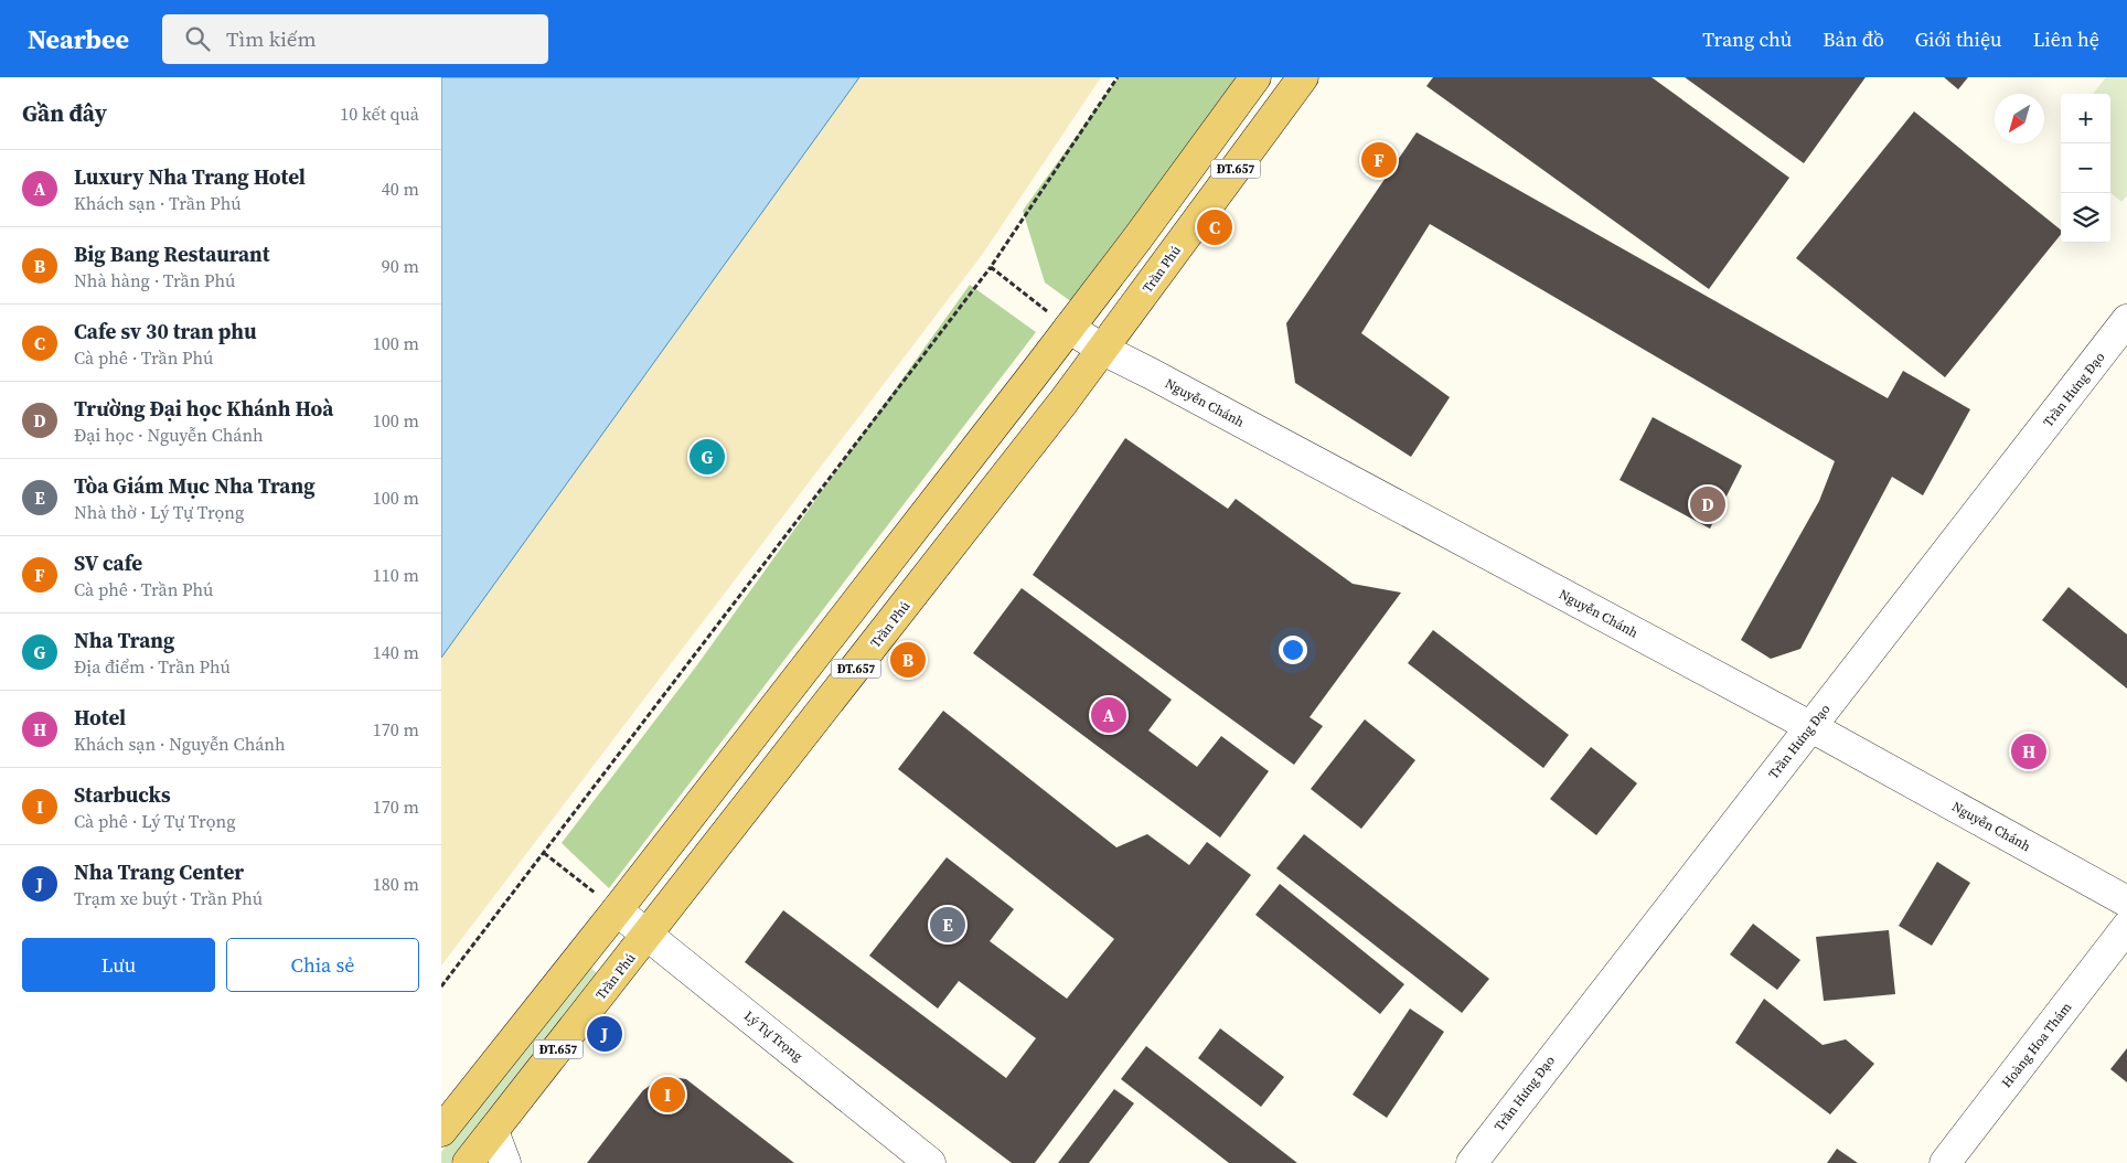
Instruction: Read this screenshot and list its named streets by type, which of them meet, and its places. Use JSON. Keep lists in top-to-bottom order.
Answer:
{
  "streets": {
    "main road": ["ĐT.657", "Trần Phú"],
    "street": [
      "Trần Hưng Đạo",
      "Nguyễn Chánh",
      "Lý Tự Trọng",
      "Hoàng Hoa Thám"
    ]
  },
  "crossings": [
    ["ĐT.657", "Nguyễn Chánh"],
    ["ĐT.657", "Lý Tự Trọng"],
    ["Trần Phú", "Nguyễn Chánh"],
    ["Trần Phú", "Lý Tự Trọng"],
    ["Trần Hưng Đạo", "Nguyễn Chánh"]
  ],
  "north": "bottom left",
  "page": {
    "header": "Nearbee",
    "search": "Tìm kiếm",
    "nav": [
      "Trang chủ",
      "Bản đồ",
      "Giới thiệu",
      "Liên hệ"
    ],
    "heading": ["Gần đây", "10 kết quả"],
    "map_buttons": ["+", "−"],
    "pins": [
      "F",
      "C",
      "G",
      "D",
      "B",
      "A",
      "H",
      "E",
      "J",
      "I"
    ],
    "list": [
      {
        "mark": "A",
        "name": "Luxury Nha Trang Hotel",
        "note": "Khách sạn · Trần Phú",
        "value": "40 m"
      },
      {
        "mark": "B",
        "name": "Big Bang Restaurant",
        "note": "Nhà hàng · Trần Phú",
        "value": "90 m"
      },
      {
        "mark": "C",
        "name": "Cafe sv 30 tran phu",
        "note": "Cà phê · Trần Phú",
        "value": "100 m"
      },
      {
        "mark": "D",
        "name": "Trường Đại học Khánh Hoà",
        "note": "Đại học · Nguyễn Chánh",
        "value": "100 m"
      },
      {
        "mark": "E",
        "name": "Tòa Giám Mục Nha Trang",
        "note": "Nhà thờ · Lý Tự Trọng",
        "value": "100 m"
      },
      {
        "mark": "F",
        "name": "SV cafe",
        "note": "Cà phê · Trần Phú",
        "value": "110 m"
      },
      {
        "mark": "G",
        "name": "Nha Trang",
        "note": "Địa điểm · Trần Phú",
        "value": "140 m"
      },
      {
        "mark": "H",
        "name": "Hotel",
        "note": "Khách sạn · Nguyễn Chánh",
        "value": "170 m"
      },
      {
        "mark": "I",
        "name": "Starbucks",
        "note": "Cà phê · Lý Tự Trọng",
        "value": "170 m"
      },
      {
        "mark": "J",
        "name": "Nha Trang Center",
        "note": "Trạm xe buýt · Trần Phú",
        "value": "180 m"
      }
    ],
    "buttons": ["Lưu", "Chia sẻ"]
  }
}
